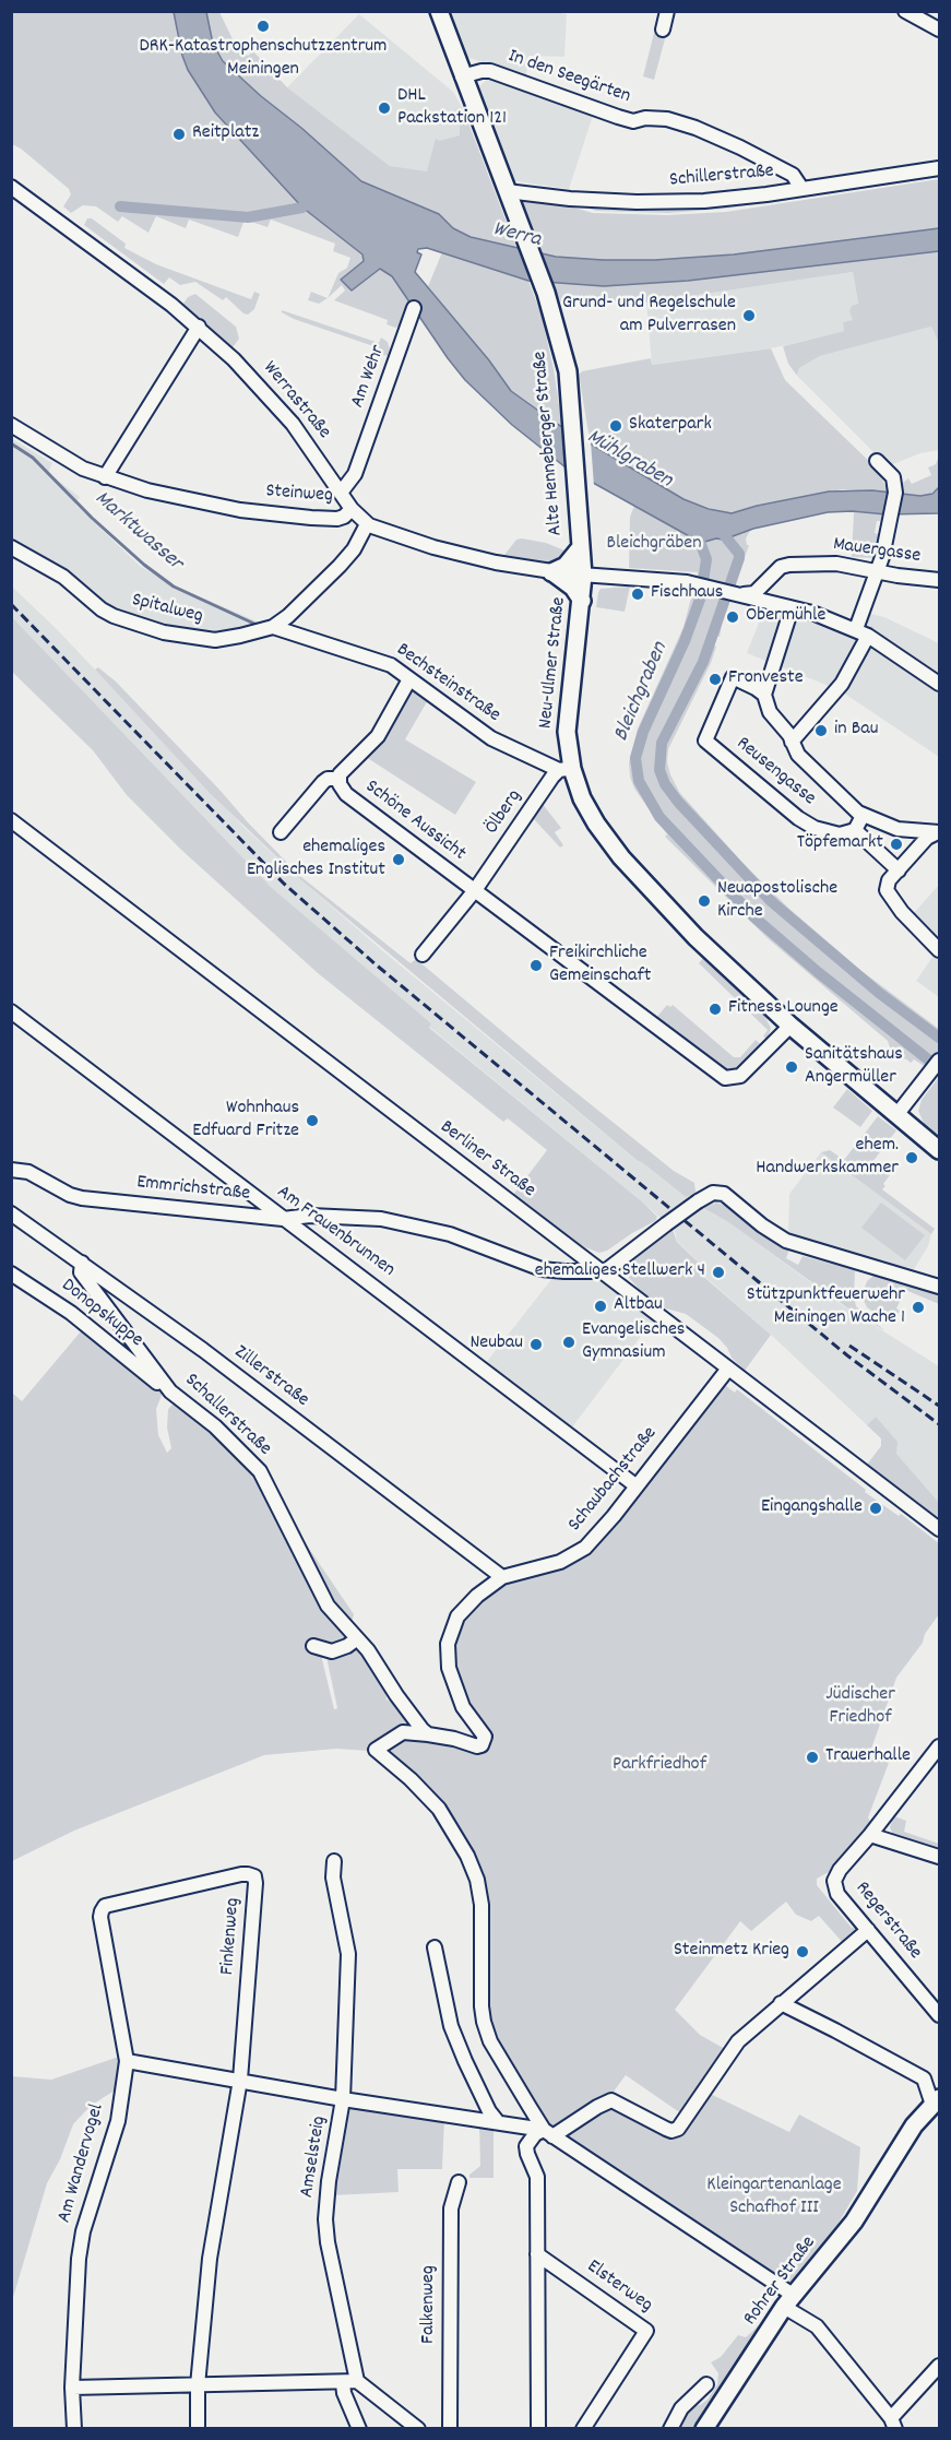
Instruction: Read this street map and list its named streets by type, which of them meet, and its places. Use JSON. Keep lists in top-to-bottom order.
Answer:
{
  "streets": {
    "main road": ["Alte Henneberger Straße", "Neu-Ulmer Straße", "Rohrer Straße"],
    "street": [
      "In den Seegärten",
      "Schillerstraße",
      "Am Wehr",
      "Werrastraße",
      "Steinweg",
      "Mauergasse",
      "Spitalweg",
      "Bechsteinstraße",
      "Reusengasse",
      "Ölberg",
      "Schöne Aussicht",
      "Berliner Straße",
      "Emmrichstraße",
      "Am Frauenbrunnen",
      "Donopskuppe",
      "Zillerstraße",
      "Schallerstraße",
      "Schaubachstraße",
      "Regerstraße",
      "Finkenweg",
      "Amselsteig",
      "Am Wandervogel",
      "Elsterweg",
      "Falkenweg"
    ]
  },
  "crossings": [
    ["In den Seegärten", "Schillerstraße"],
    ["In den Seegärten", "Alte Henneberger Straße"],
    ["Schillerstraße", "Alte Henneberger Straße"],
    ["Am Wehr", "Werrastraße"],
    ["Werrastraße", "Steinweg"],
    ["Alte Henneberger Straße", "Steinweg"],
    ["Alte Henneberger Straße", "Neu-Ulmer Straße"],
    ["Steinweg", "Mauergasse"],
    ["Steinweg", "Spitalweg"],
    ["Steinweg", "Neu-Ulmer Straße"],
    ["Spitalweg", "Bechsteinstraße"],
    ["Neu-Ulmer Straße", "Bechsteinstraße"],
    ["Neu-Ulmer Straße", "Ölberg"],
    ["Neu-Ulmer Straße", "Schöne Aussicht"],
    ["Bechsteinstraße", "Ölberg"],
    ["Bechsteinstraße", "Schöne Aussicht"],
    ["Ölberg", "Schöne Aussicht"],
    ["Berliner Straße", "Emmrichstraße"],
    ["Berliner Straße", "Schaubachstraße"],
    ["Emmrichstraße", "Am Frauenbrunnen"],
    ["Am Frauenbrunnen", "Schaubachstraße"],
    ["Donopskuppe", "Schallerstraße"],
    ["Zillerstraße", "Schallerstraße"],
    ["Zillerstraße", "Schaubachstraße"],
    ["Finkenweg", "Am Wandervogel"]
  ],
  "water": [
    "Werra",
    "Mühlgraben",
    "Marktwasser",
    "Bleichgraben"
  ],
  "parks": [
    "Bleichgräben",
    "Jüdischer Friedhof",
    "Parkfriedhof",
    "Kleingartenanlage Schafhof III"
  ],
  "places": [
    "DRK-Katastrophenschutzzentrum Meiningen",
    "DHL Packstation 121",
    "Reitplatz",
    "Grund- und Regelschule am Pulverrasen",
    "Skaterpark",
    "Fischhaus",
    "Obermühle",
    "Fronveste",
    "in Bau",
    "Töpfemarkt",
    "ehemaliges Englisches Institut",
    "Neuapostolische Kirche",
    "Freikirchliche Gemeinschaft",
    "Fitness Lounge",
    "Sanitätshaus Angermüller",
    "Wohnhaus Edfuard Fritze",
    "ehem. Handwerkskammer",
    "ehemaliges Stellwerk 4",
    "Altbau",
    "Stützpunktfeuerwehr Meiningen Wache 1",
    "Evangelisches Gymnasium",
    "Neubau",
    "Eingangshalle",
    "Trauerhalle",
    "Steinmetz Krieg"
  ]
}
